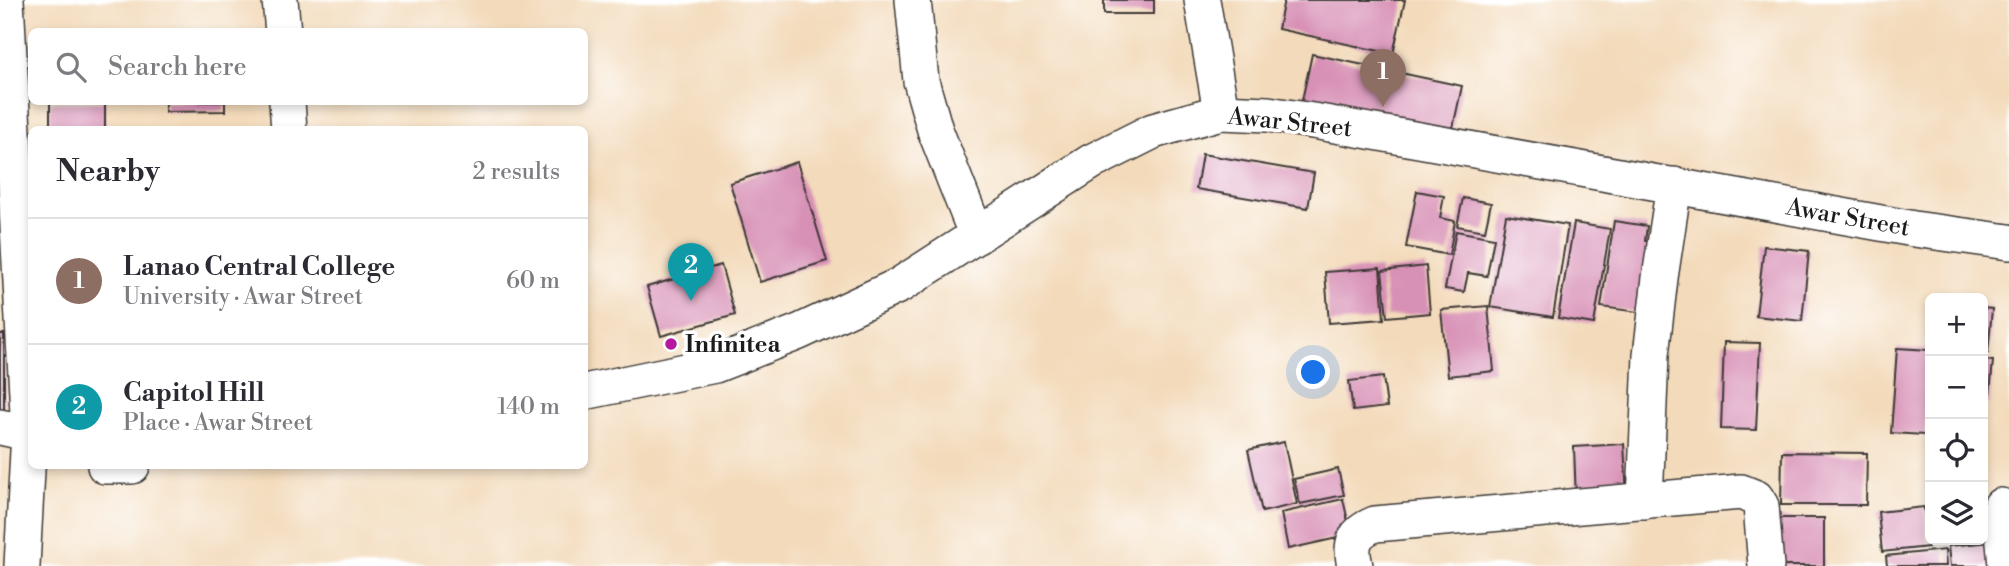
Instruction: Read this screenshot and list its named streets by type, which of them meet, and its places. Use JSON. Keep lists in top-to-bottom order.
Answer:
{
  "streets": {
    "street": ["Awar Street"]
  },
  "places": ["Infinitea"],
  "page": {
    "search": "Search here",
    "pins": ["1", "2"],
    "heading": ["Nearby", "2 results"],
    "list": [
      {
        "mark": "1",
        "name": "Lanao Central College",
        "note": "University · Awar Street",
        "value": "60 m"
      },
      {
        "mark": "2",
        "name": "Capitol Hill",
        "note": "Place · Awar Street",
        "value": "140 m"
      }
    ],
    "map_buttons": ["+", "−"]
  }
}
